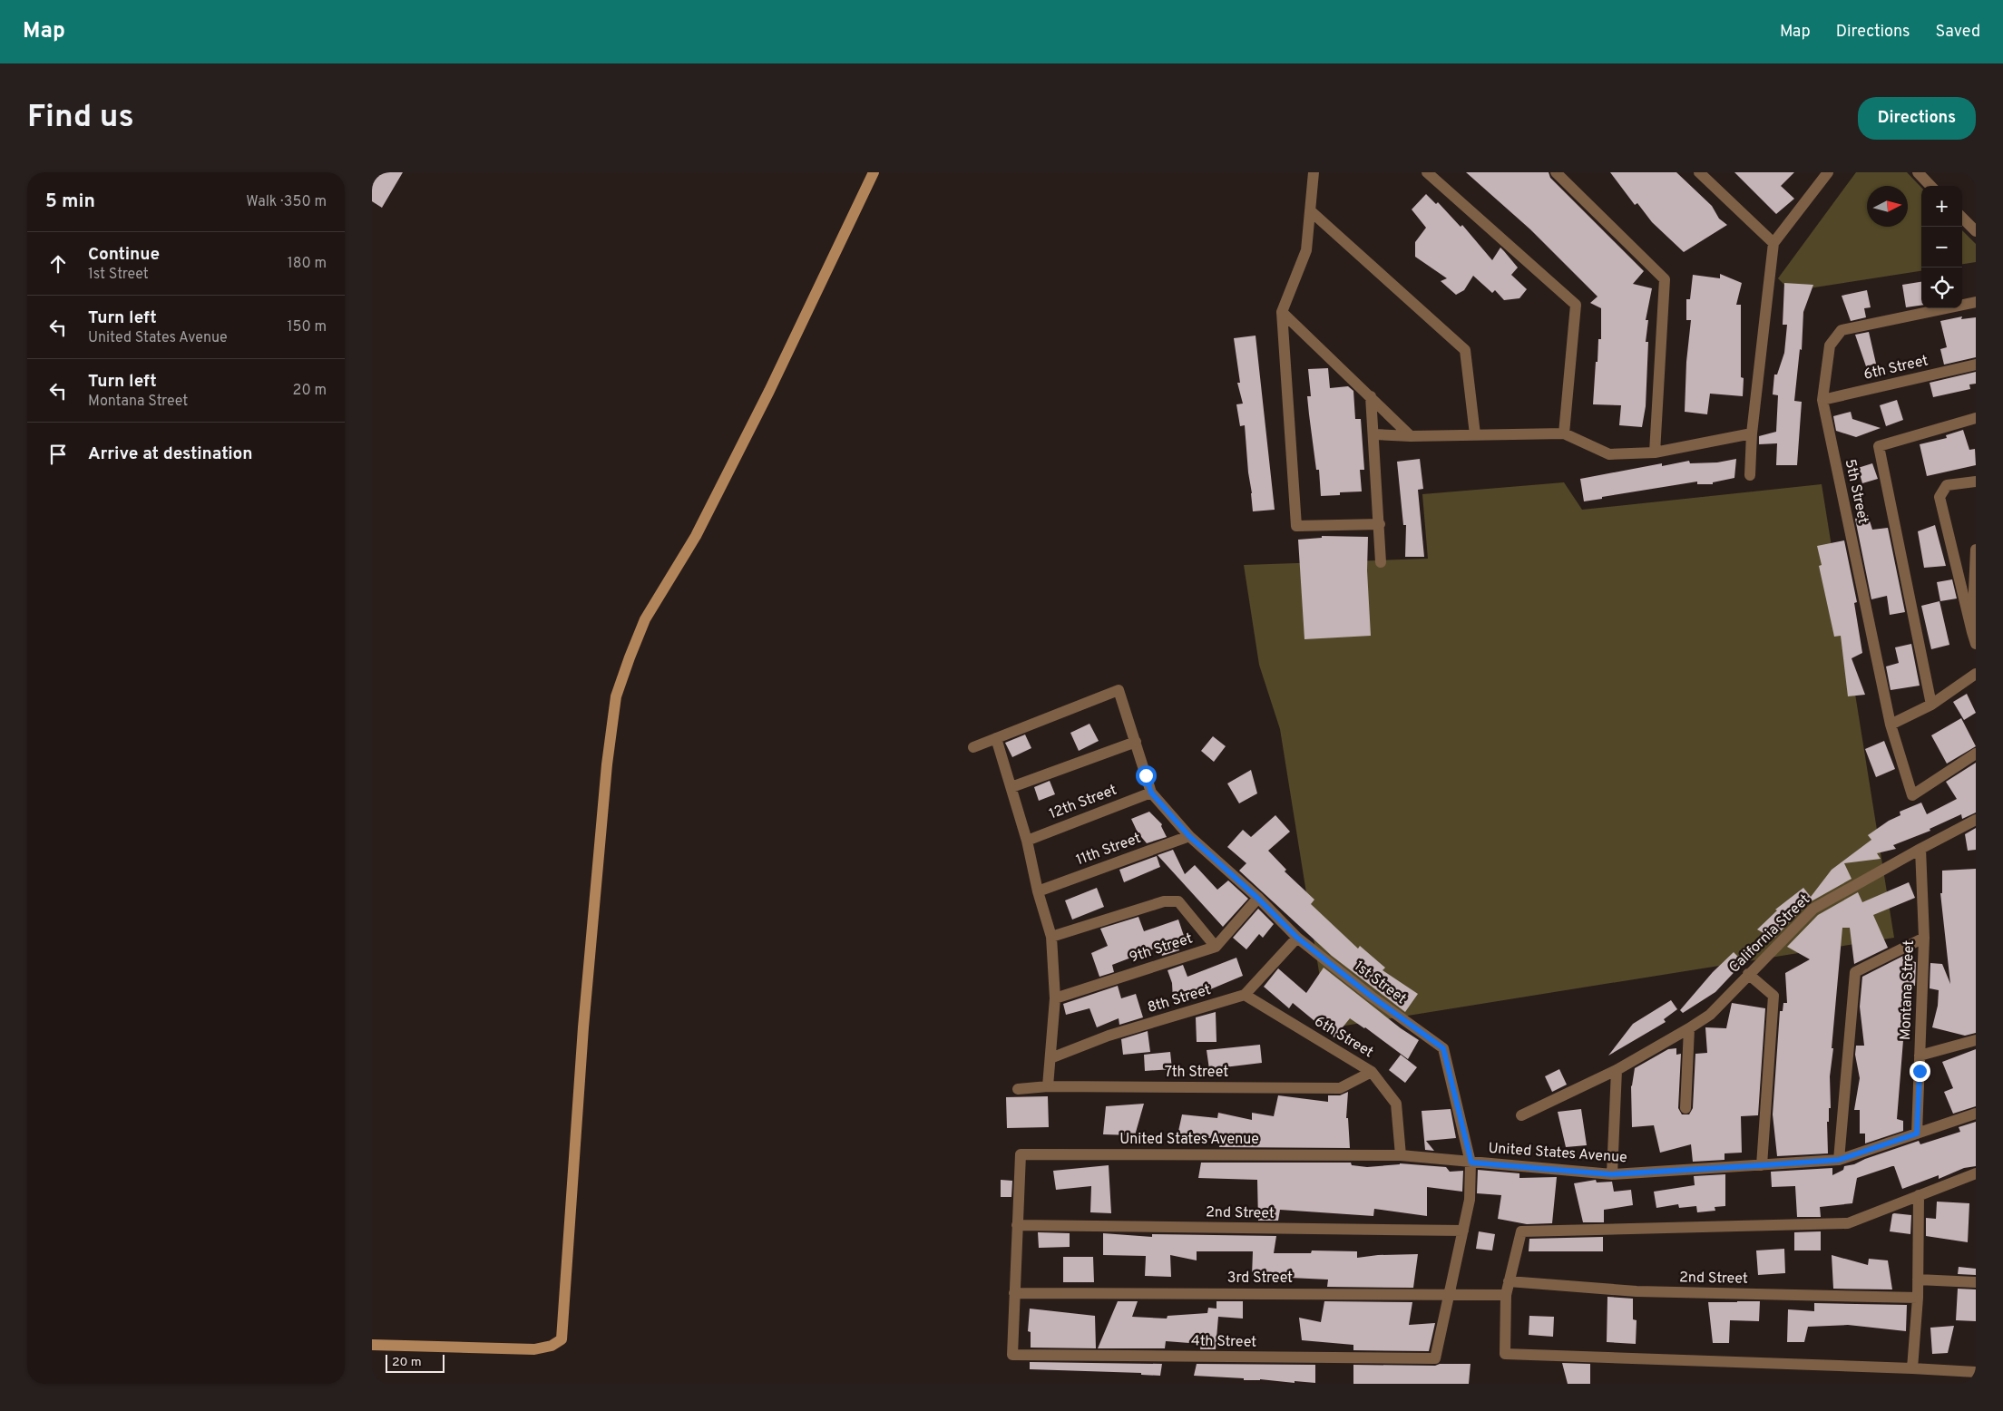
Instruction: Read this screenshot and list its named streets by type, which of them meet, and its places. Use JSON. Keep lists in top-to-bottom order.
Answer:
{
  "streets": {
    "street": [
      "6th Street",
      "5th Street",
      "12th Street",
      "11th Street",
      "California Street",
      "9th Street",
      "1st Street",
      "Montana Street",
      "8th Street",
      "7th Street",
      "United States Avenue",
      "2nd Street",
      "3rd Street",
      "4th Street"
    ]
  },
  "crossings": [
    ["6th Street", "5th Street"],
    ["6th Street", "8th Street"],
    ["6th Street", "7th Street"],
    ["6th Street", "United States Avenue"],
    ["12th Street", "1st Street"],
    ["11th Street", "1st Street"],
    ["California Street", "Montana Street"],
    ["9th Street", "1st Street"],
    ["1st Street", "8th Street"],
    ["1st Street", "United States Avenue"],
    ["1st Street", "2nd Street"],
    ["1st Street", "3rd Street"],
    ["1st Street", "4th Street"],
    ["Montana Street", "United States Avenue"],
    ["United States Avenue", "2nd Street"],
    ["3rd Street", "4th Street"]
  ],
  "scale_bar": "20 m",
  "north": "right",
  "page": {
    "header": "Map",
    "nav": ["Map", "Directions", "Saved"],
    "buttons": "Directions",
    "title": "Find us",
    "heading": ["5 min", "Walk · 350 m"],
    "map_buttons": ["+", "−"],
    "list": [
      ["Continue", "1st Street", "180 m"],
      ["Turn left", "United States Avenue", "150 m"],
      ["Turn left", "Montana Street", "20 m"],
      "Arrive at destination"
    ],
    "scale": "20 m"
  }
}
